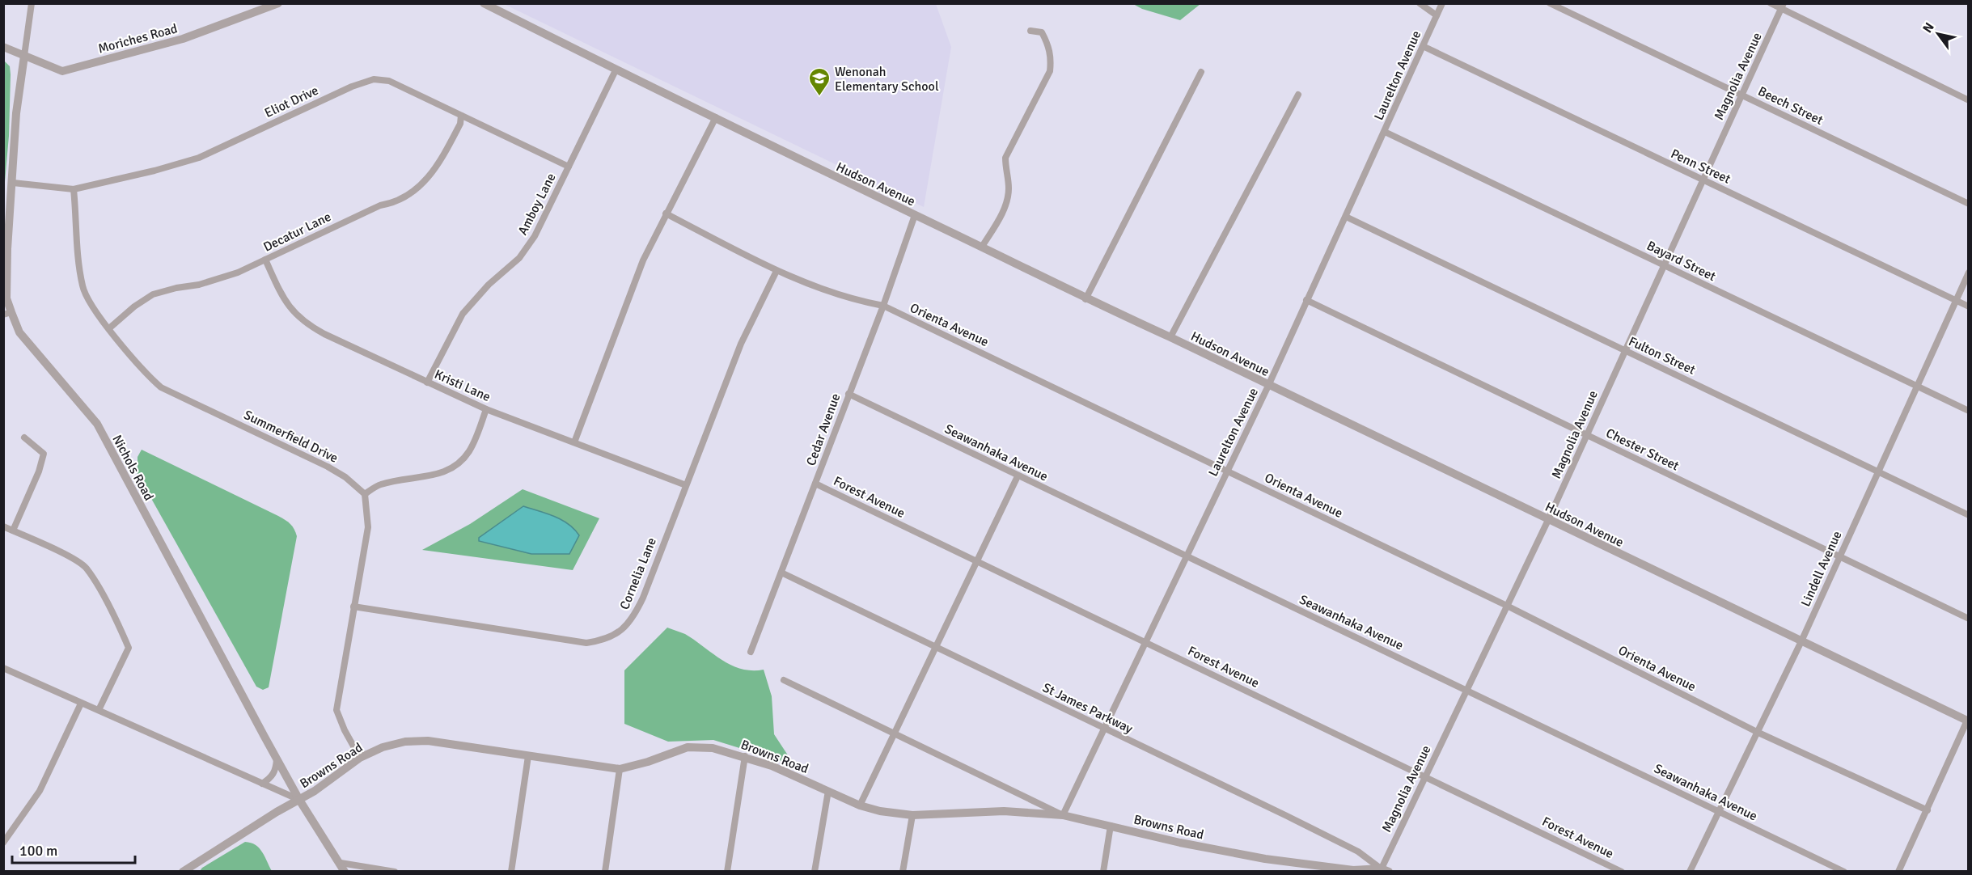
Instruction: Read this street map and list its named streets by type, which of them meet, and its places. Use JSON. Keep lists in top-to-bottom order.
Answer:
{
  "streets": {
    "street": [
      "Moriches Road",
      "Laurelton Avenue",
      "Magnolia Avenue",
      "Eliot Drive",
      "Beech Street",
      "Penn Street",
      "Hudson Avenue",
      "Amboy Lane",
      "Decatur Lane",
      "Bayard Street",
      "Orienta Avenue",
      "Fulton Street",
      "Kristi Lane",
      "Cedar Avenue",
      "Summerfield Drive",
      "Chester Street",
      "Seawanhaka Avenue",
      "Nichols Road",
      "Forest Avenue",
      "Lindell Avenue",
      "Cornelia Lane",
      "St James Parkway",
      "Browns Road"
    ]
  },
  "crossings": [
    ["Moriches Road", "Nichols Road"],
    ["Laurelton Avenue", "Penn Street"],
    ["Laurelton Avenue", "Hudson Avenue"],
    ["Laurelton Avenue", "Bayard Street"],
    ["Laurelton Avenue", "Orienta Avenue"],
    ["Laurelton Avenue", "Fulton Street"],
    ["Laurelton Avenue", "Chester Street"],
    ["Laurelton Avenue", "Seawanhaka Avenue"],
    ["Laurelton Avenue", "Forest Avenue"],
    ["Laurelton Avenue", "St James Parkway"],
    ["Laurelton Avenue", "Browns Road"],
    ["Magnolia Avenue", "Beech Street"],
    ["Magnolia Avenue", "Penn Street"],
    ["Magnolia Avenue", "Hudson Avenue"],
    ["Magnolia Avenue", "Bayard Street"],
    ["Magnolia Avenue", "Orienta Avenue"],
    ["Magnolia Avenue", "Fulton Street"],
    ["Magnolia Avenue", "Chester Street"],
    ["Magnolia Avenue", "Seawanhaka Avenue"],
    ["Magnolia Avenue", "Forest Avenue"],
    ["Magnolia Avenue", "St James Parkway"],
    ["Magnolia Avenue", "Browns Road"],
    ["Eliot Drive", "Amboy Lane"],
    ["Eliot Drive", "Decatur Lane"],
    ["Eliot Drive", "Summerfield Drive"],
    ["Eliot Drive", "Nichols Road"],
    ["Penn Street", "Lindell Avenue"],
    ["Hudson Avenue", "Amboy Lane"],
    ["Hudson Avenue", "Cedar Avenue"],
    ["Hudson Avenue", "Lindell Avenue"],
    ["Amboy Lane", "Kristi Lane"],
    ["Decatur Lane", "Kristi Lane"],
    ["Decatur Lane", "Summerfield Drive"],
    ["Bayard Street", "Lindell Avenue"],
    ["Orienta Avenue", "Cedar Avenue"],
    ["Orienta Avenue", "Lindell Avenue"],
    ["Orienta Avenue", "Cornelia Lane"],
    ["Fulton Street", "Lindell Avenue"],
    ["Kristi Lane", "Cornelia Lane"],
    ["Cedar Avenue", "Seawanhaka Avenue"],
    ["Cedar Avenue", "Forest Avenue"],
    ["Cedar Avenue", "St James Parkway"],
    ["Chester Street", "Lindell Avenue"],
    ["Seawanhaka Avenue", "Lindell Avenue"],
    ["Nichols Road", "Browns Road"],
    ["St James Parkway", "Browns Road"]
  ],
  "places": {
    "school or university": ["Wenonah Elementary School"]
  },
  "scale_bar": "100 m",
  "north": "top left"
}
